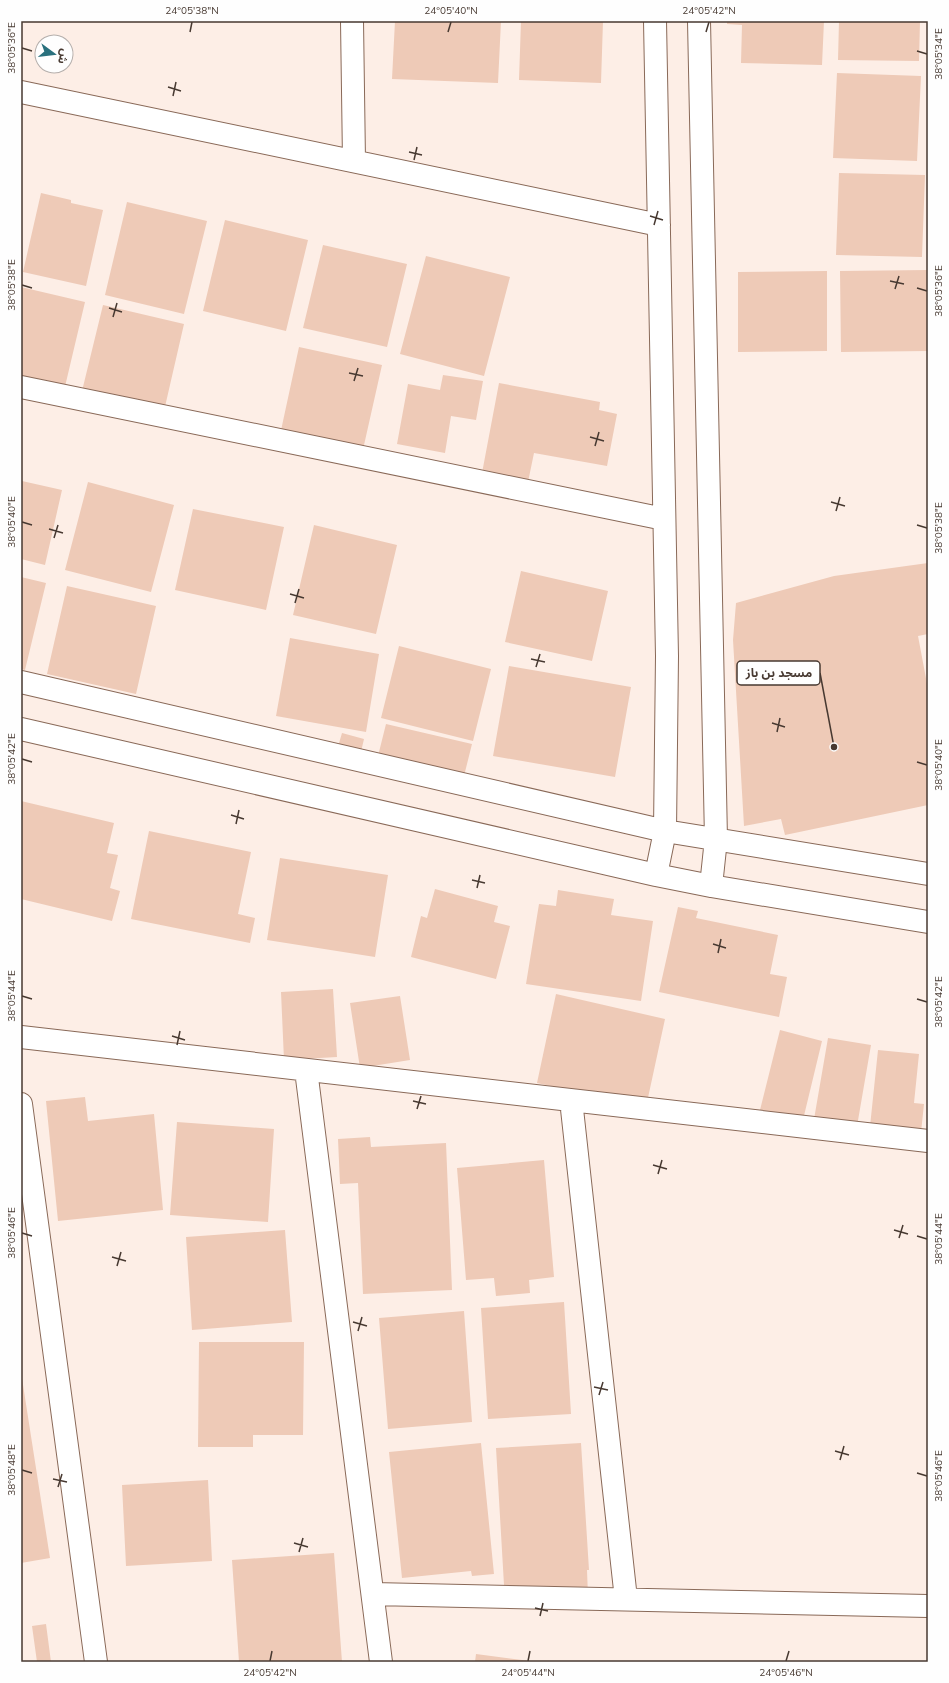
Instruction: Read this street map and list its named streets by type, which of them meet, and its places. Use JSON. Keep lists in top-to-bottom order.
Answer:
{
  "places": ["مسجد بن باز"],
  "north": "right",
  "coordinates": [
    "24°05'38\"N",
    "24°05'40\"N",
    "24°05'42\"N",
    "38°05'36\"E",
    "38°05'34\"E",
    "38°05'38\"E",
    "38°05'40\"E",
    "38°05'42\"E",
    "38°05'44\"E",
    "38°05'46\"E",
    "38°05'48\"E",
    "24°05'44\"N",
    "24°05'46\"N"
  ]
}
